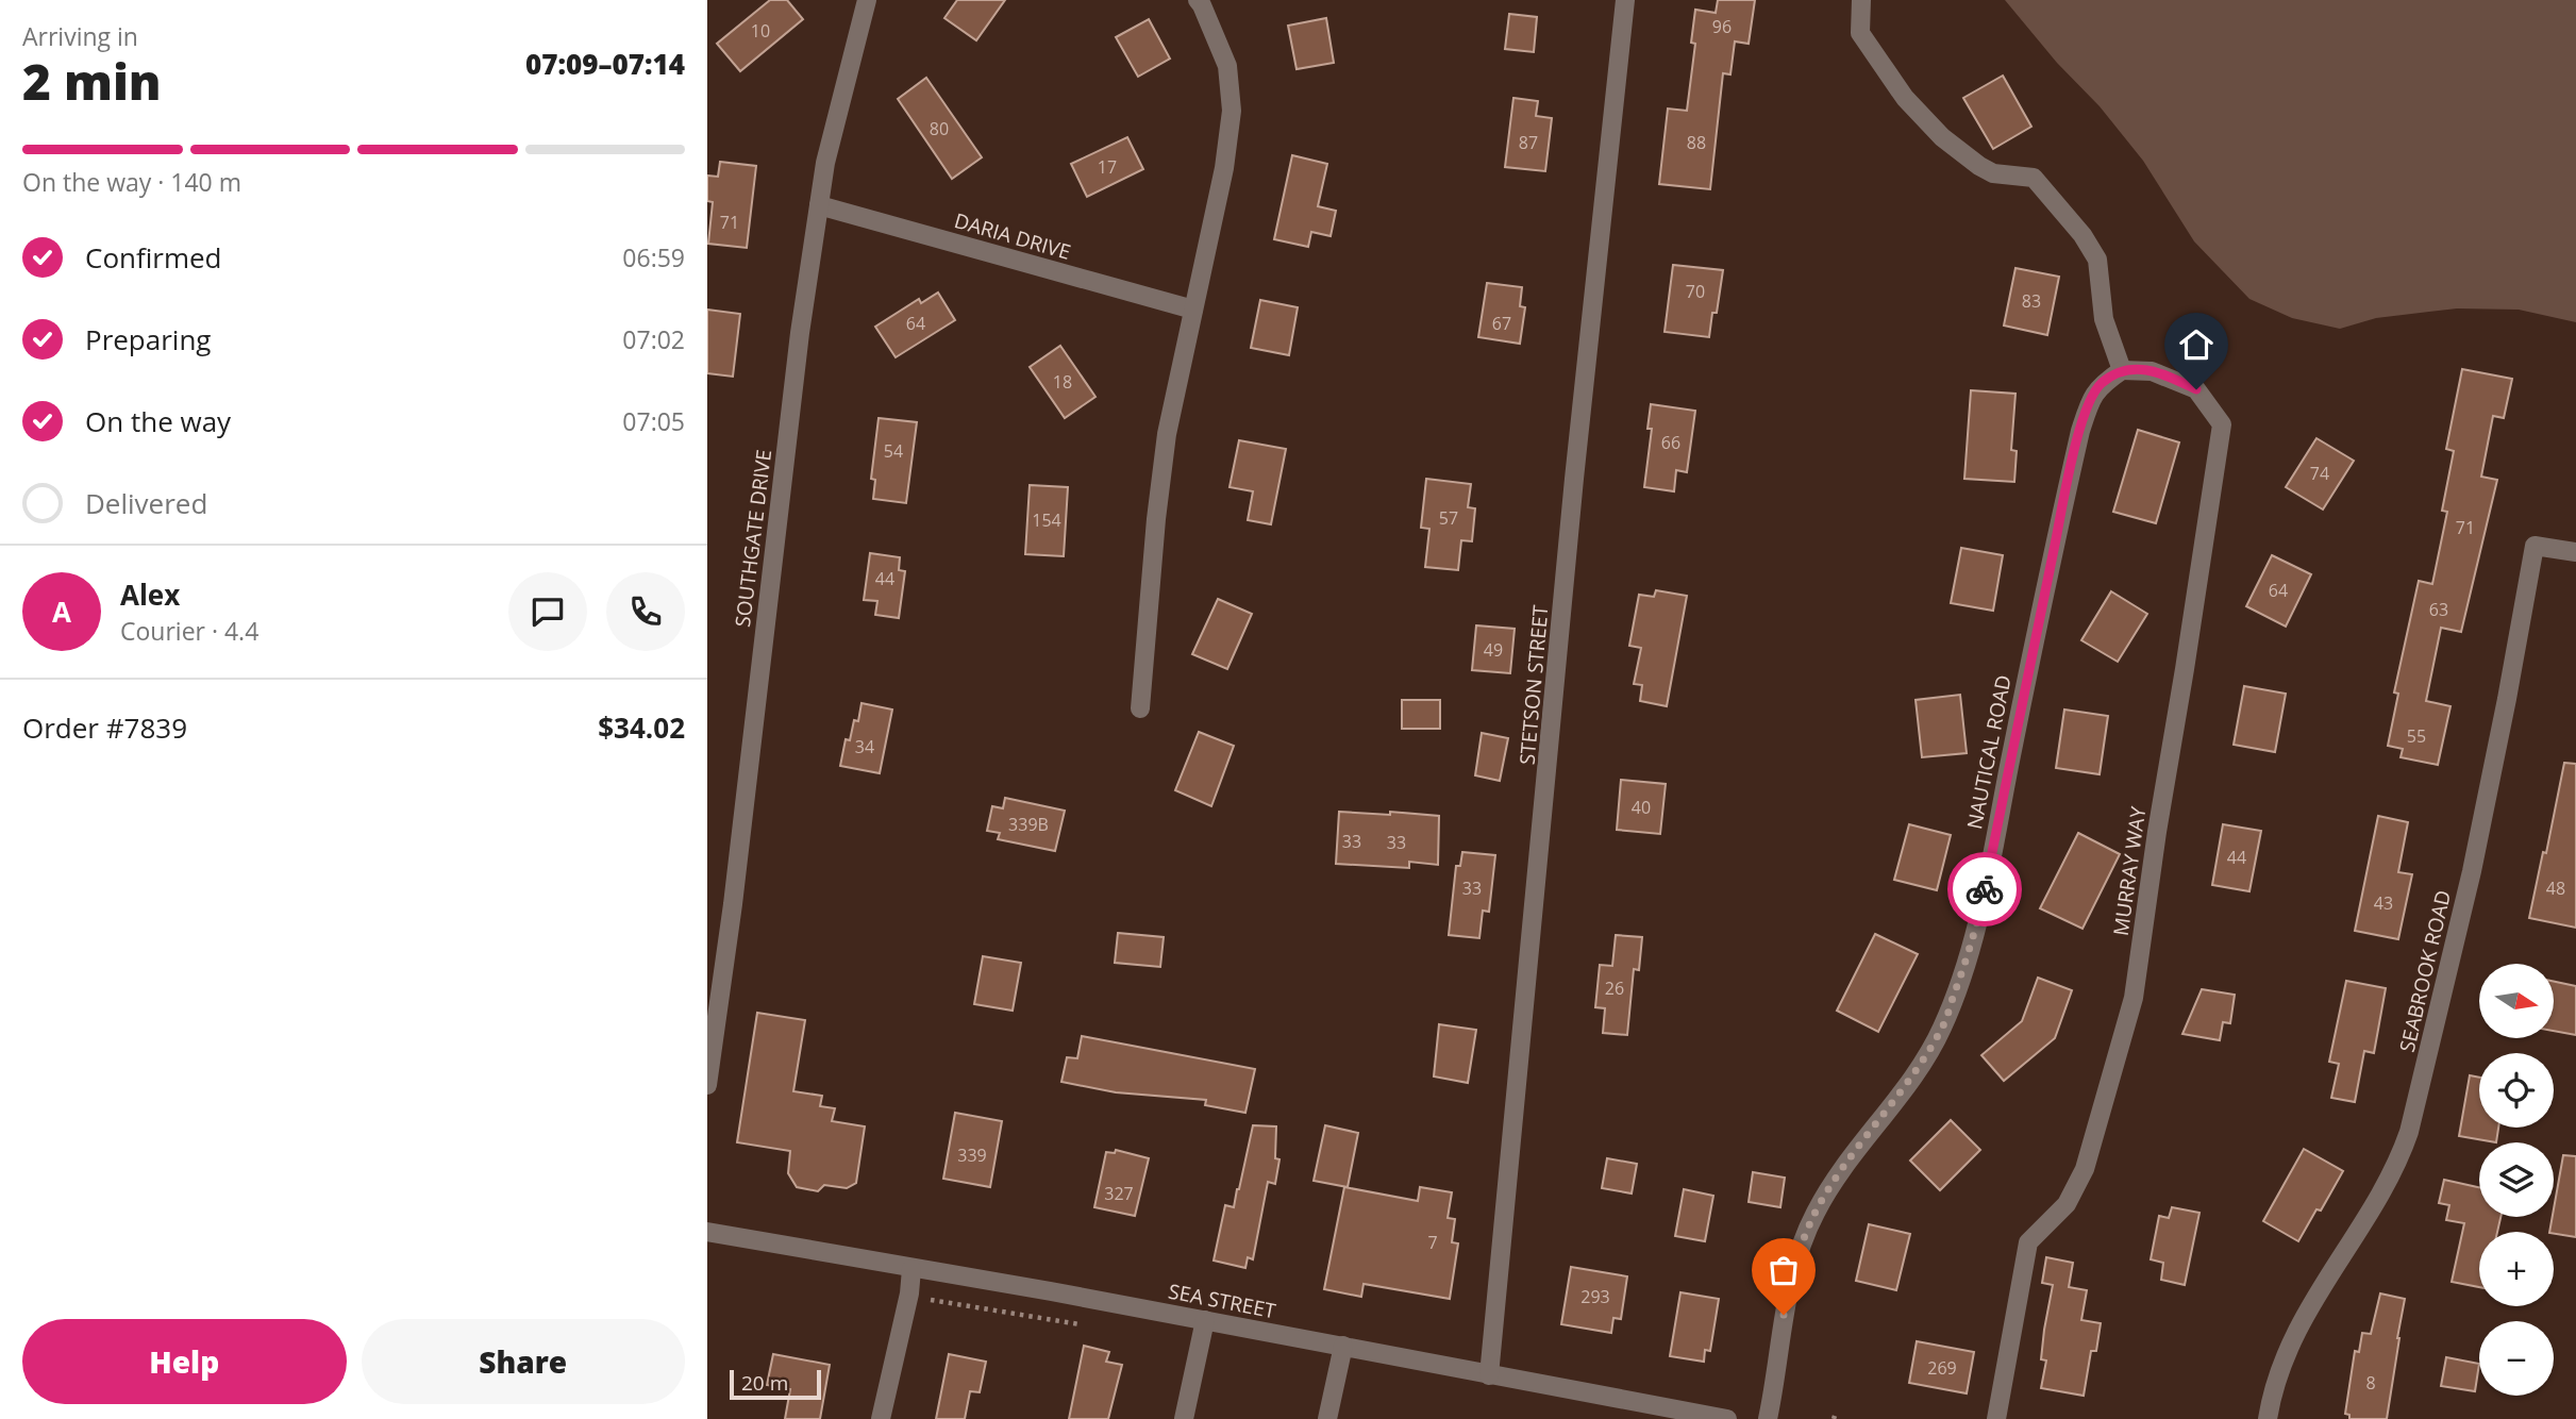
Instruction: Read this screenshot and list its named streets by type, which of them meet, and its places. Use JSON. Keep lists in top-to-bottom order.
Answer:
{
  "streets": {
    "street": [
      "DARIA DRIVE",
      "SOUTHGATE DRIVE",
      "STETSON STREET",
      "NAUTICAL ROAD",
      "MURRAY WAY",
      "SEABROOK ROAD",
      "SEA STREET"
    ]
  },
  "crossings": [
    ["DARIA DRIVE", "SOUTHGATE DRIVE"],
    ["STETSON STREET", "SEA STREET"],
    ["NAUTICAL ROAD", "MURRAY WAY"]
  ],
  "house_numbers": [
    "96",
    "10",
    "80",
    "87",
    "88",
    "17",
    "71",
    "70",
    "83",
    "64",
    "67",
    "18",
    "66",
    "54",
    "74",
    "57",
    "154",
    "71",
    "44",
    "64",
    "63",
    "49",
    "55",
    "34",
    "40",
    "339B",
    "33",
    "33",
    "44",
    "33",
    "48",
    "43",
    "26",
    "339",
    "327",
    "7",
    "293",
    "269",
    "8"
  ],
  "scale_bar": "20 m",
  "north": "right",
  "page": {
    "heading": ["2 min", "Arriving in", "07:09–07:14"],
    "panel": [
      "Alex",
      "Courier · 4.4",
      "Order #7839",
      "$34.02"
    ],
    "bar": "On the way · 140 m",
    "list": [
      ["Confirmed", "06:59"],
      ["Preparing", "07:02"],
      ["On the way", "07:05"],
      "Delivered"
    ],
    "round": "A",
    "map_buttons": ["+", "−"],
    "buttons": ["Help", "Share"],
    "scale": "20 m"
  }
}
